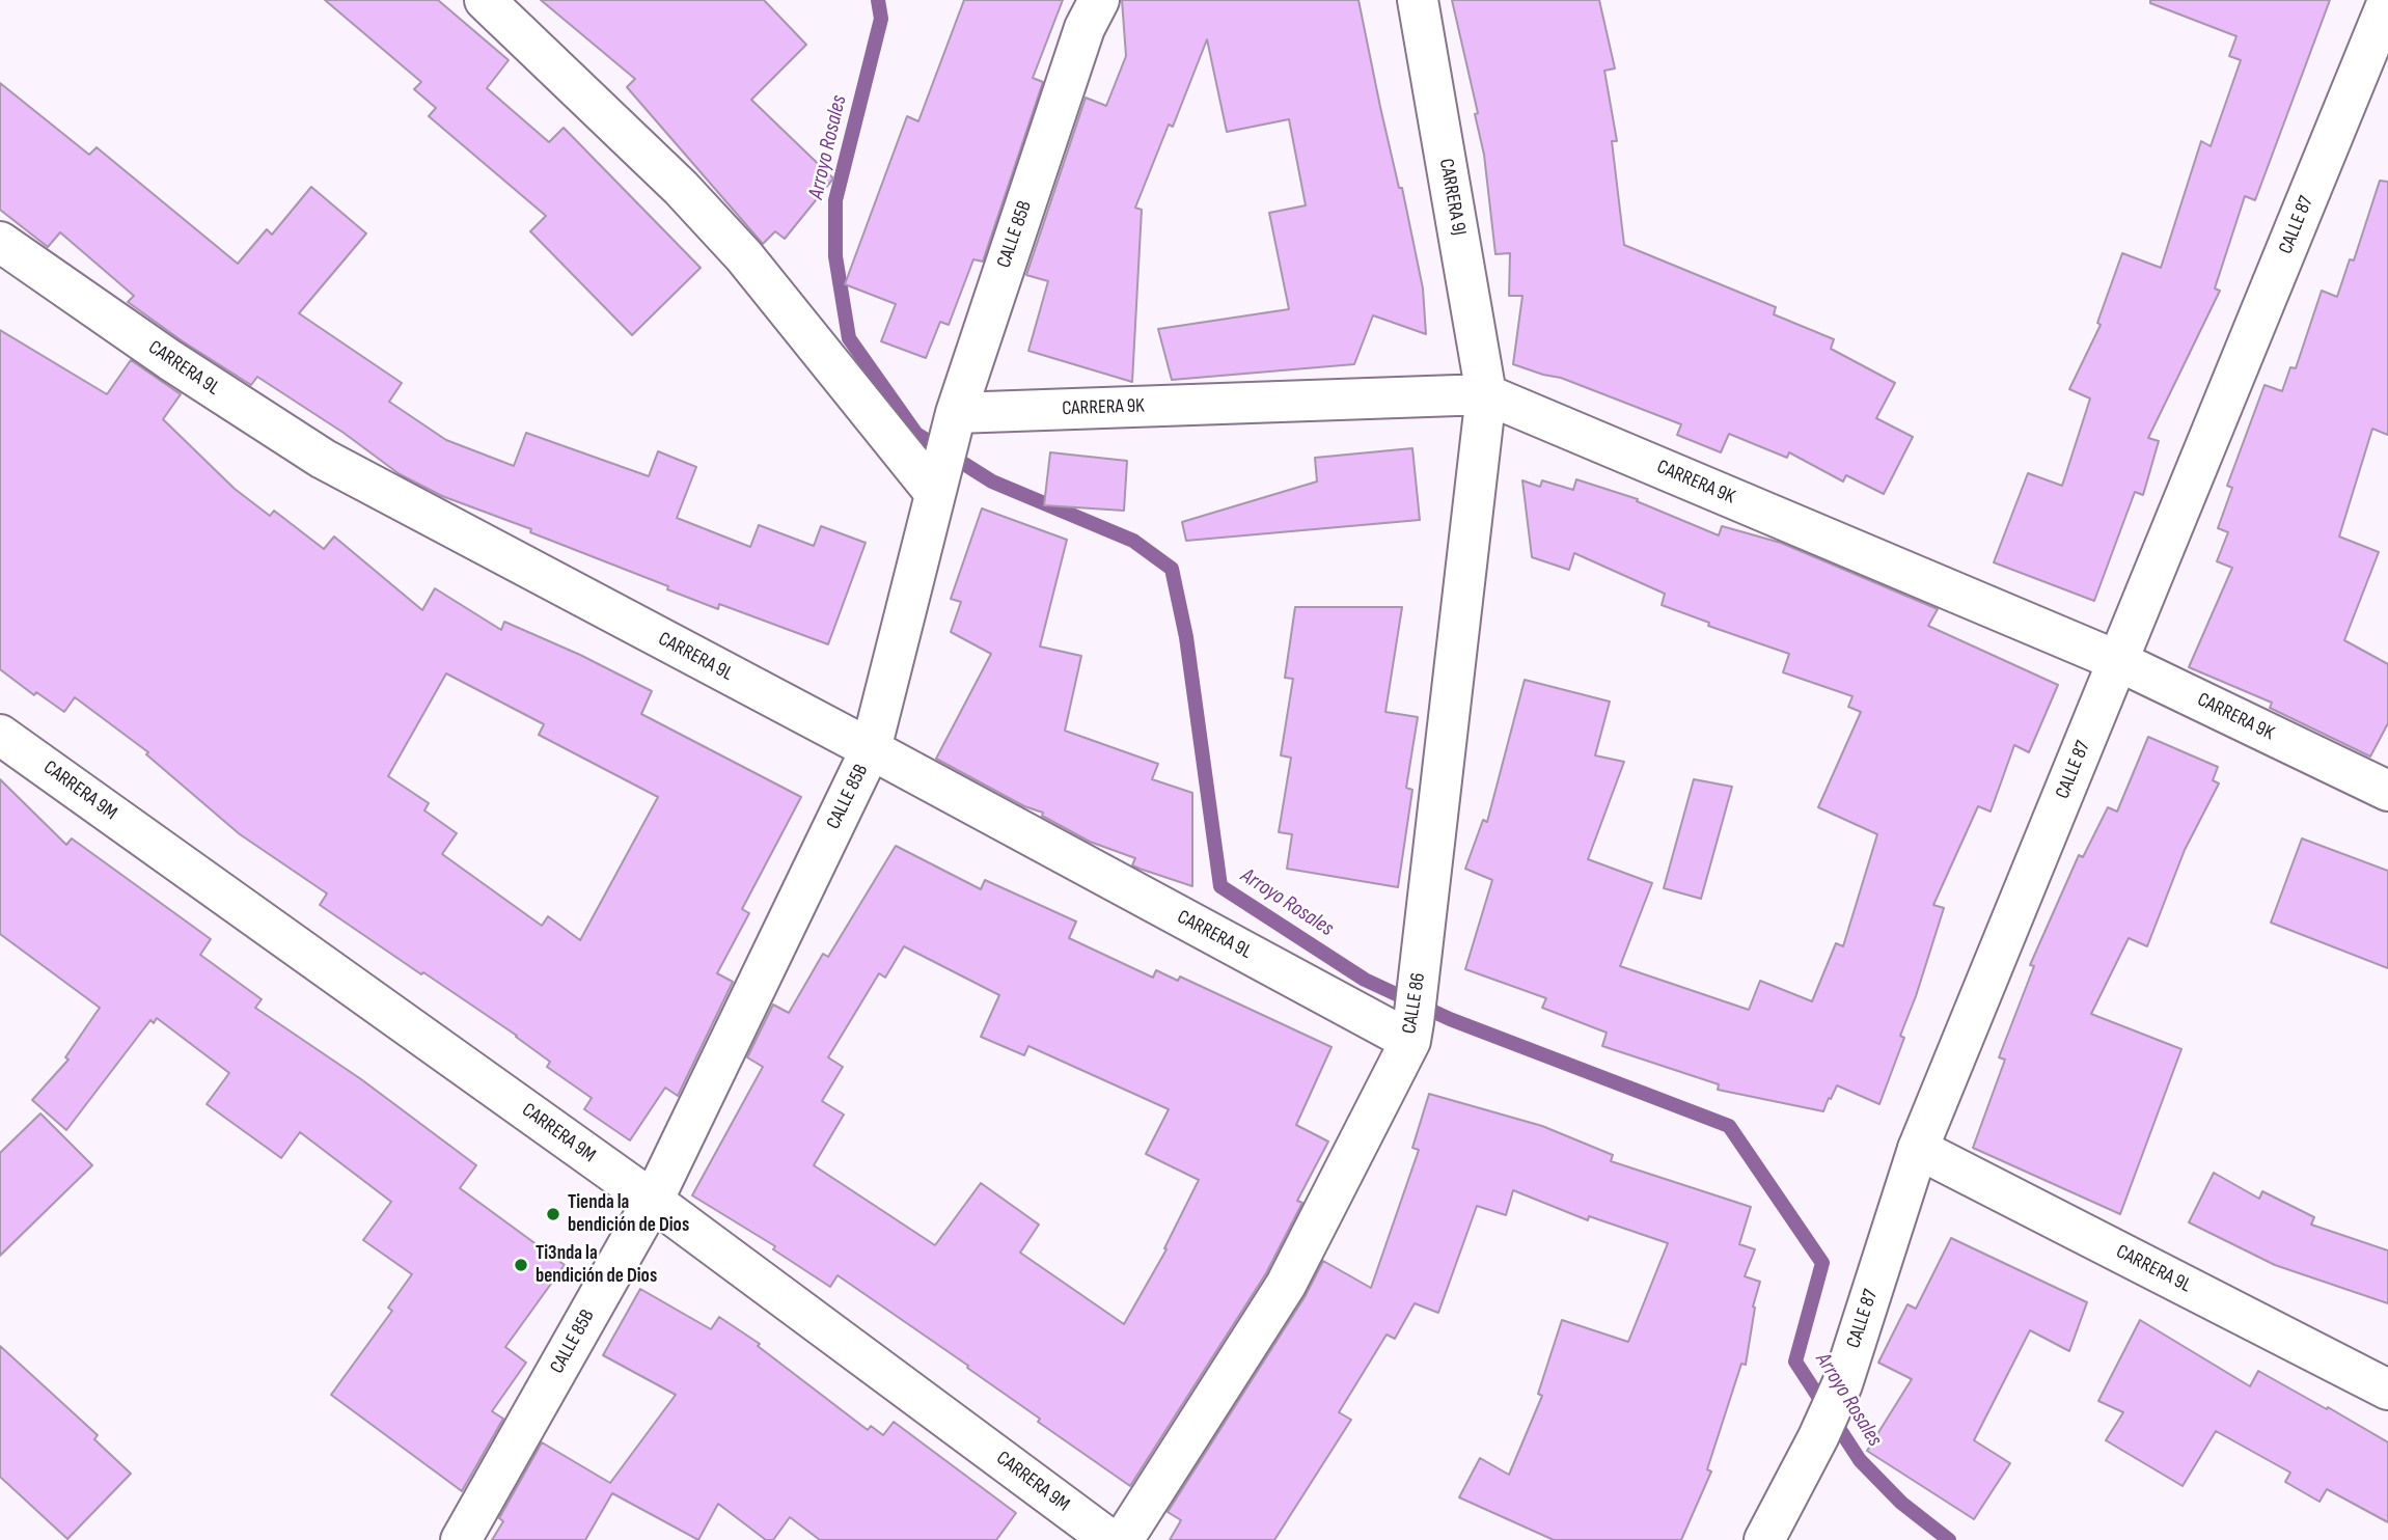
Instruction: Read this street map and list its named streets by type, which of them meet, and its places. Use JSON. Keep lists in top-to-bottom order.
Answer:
{
  "streets": {
    "street": [
      "CARRERA 9J",
      "CALLE 87",
      "CALLE 85B",
      "CARRERA 9L",
      "CARRERA 9K",
      "CARRERA 9M",
      "CALLE 86"
    ]
  },
  "crossings": [
    ["CARRERA 9J", "CARRERA 9K"],
    ["CARRERA 9J", "CALLE 86"],
    ["CALLE 87", "CARRERA 9L"],
    ["CALLE 87", "CARRERA 9K"],
    ["CALLE 85B", "CARRERA 9L"],
    ["CALLE 85B", "CARRERA 9K"],
    ["CALLE 85B", "CARRERA 9M"],
    ["CARRERA 9L", "CALLE 86"],
    ["CARRERA 9K", "CALLE 86"]
  ],
  "water": ["Arroyo Rosales"],
  "places": ["Tienda la bendición de Dios", "Ti3nda la bendición de Dios"]
}
